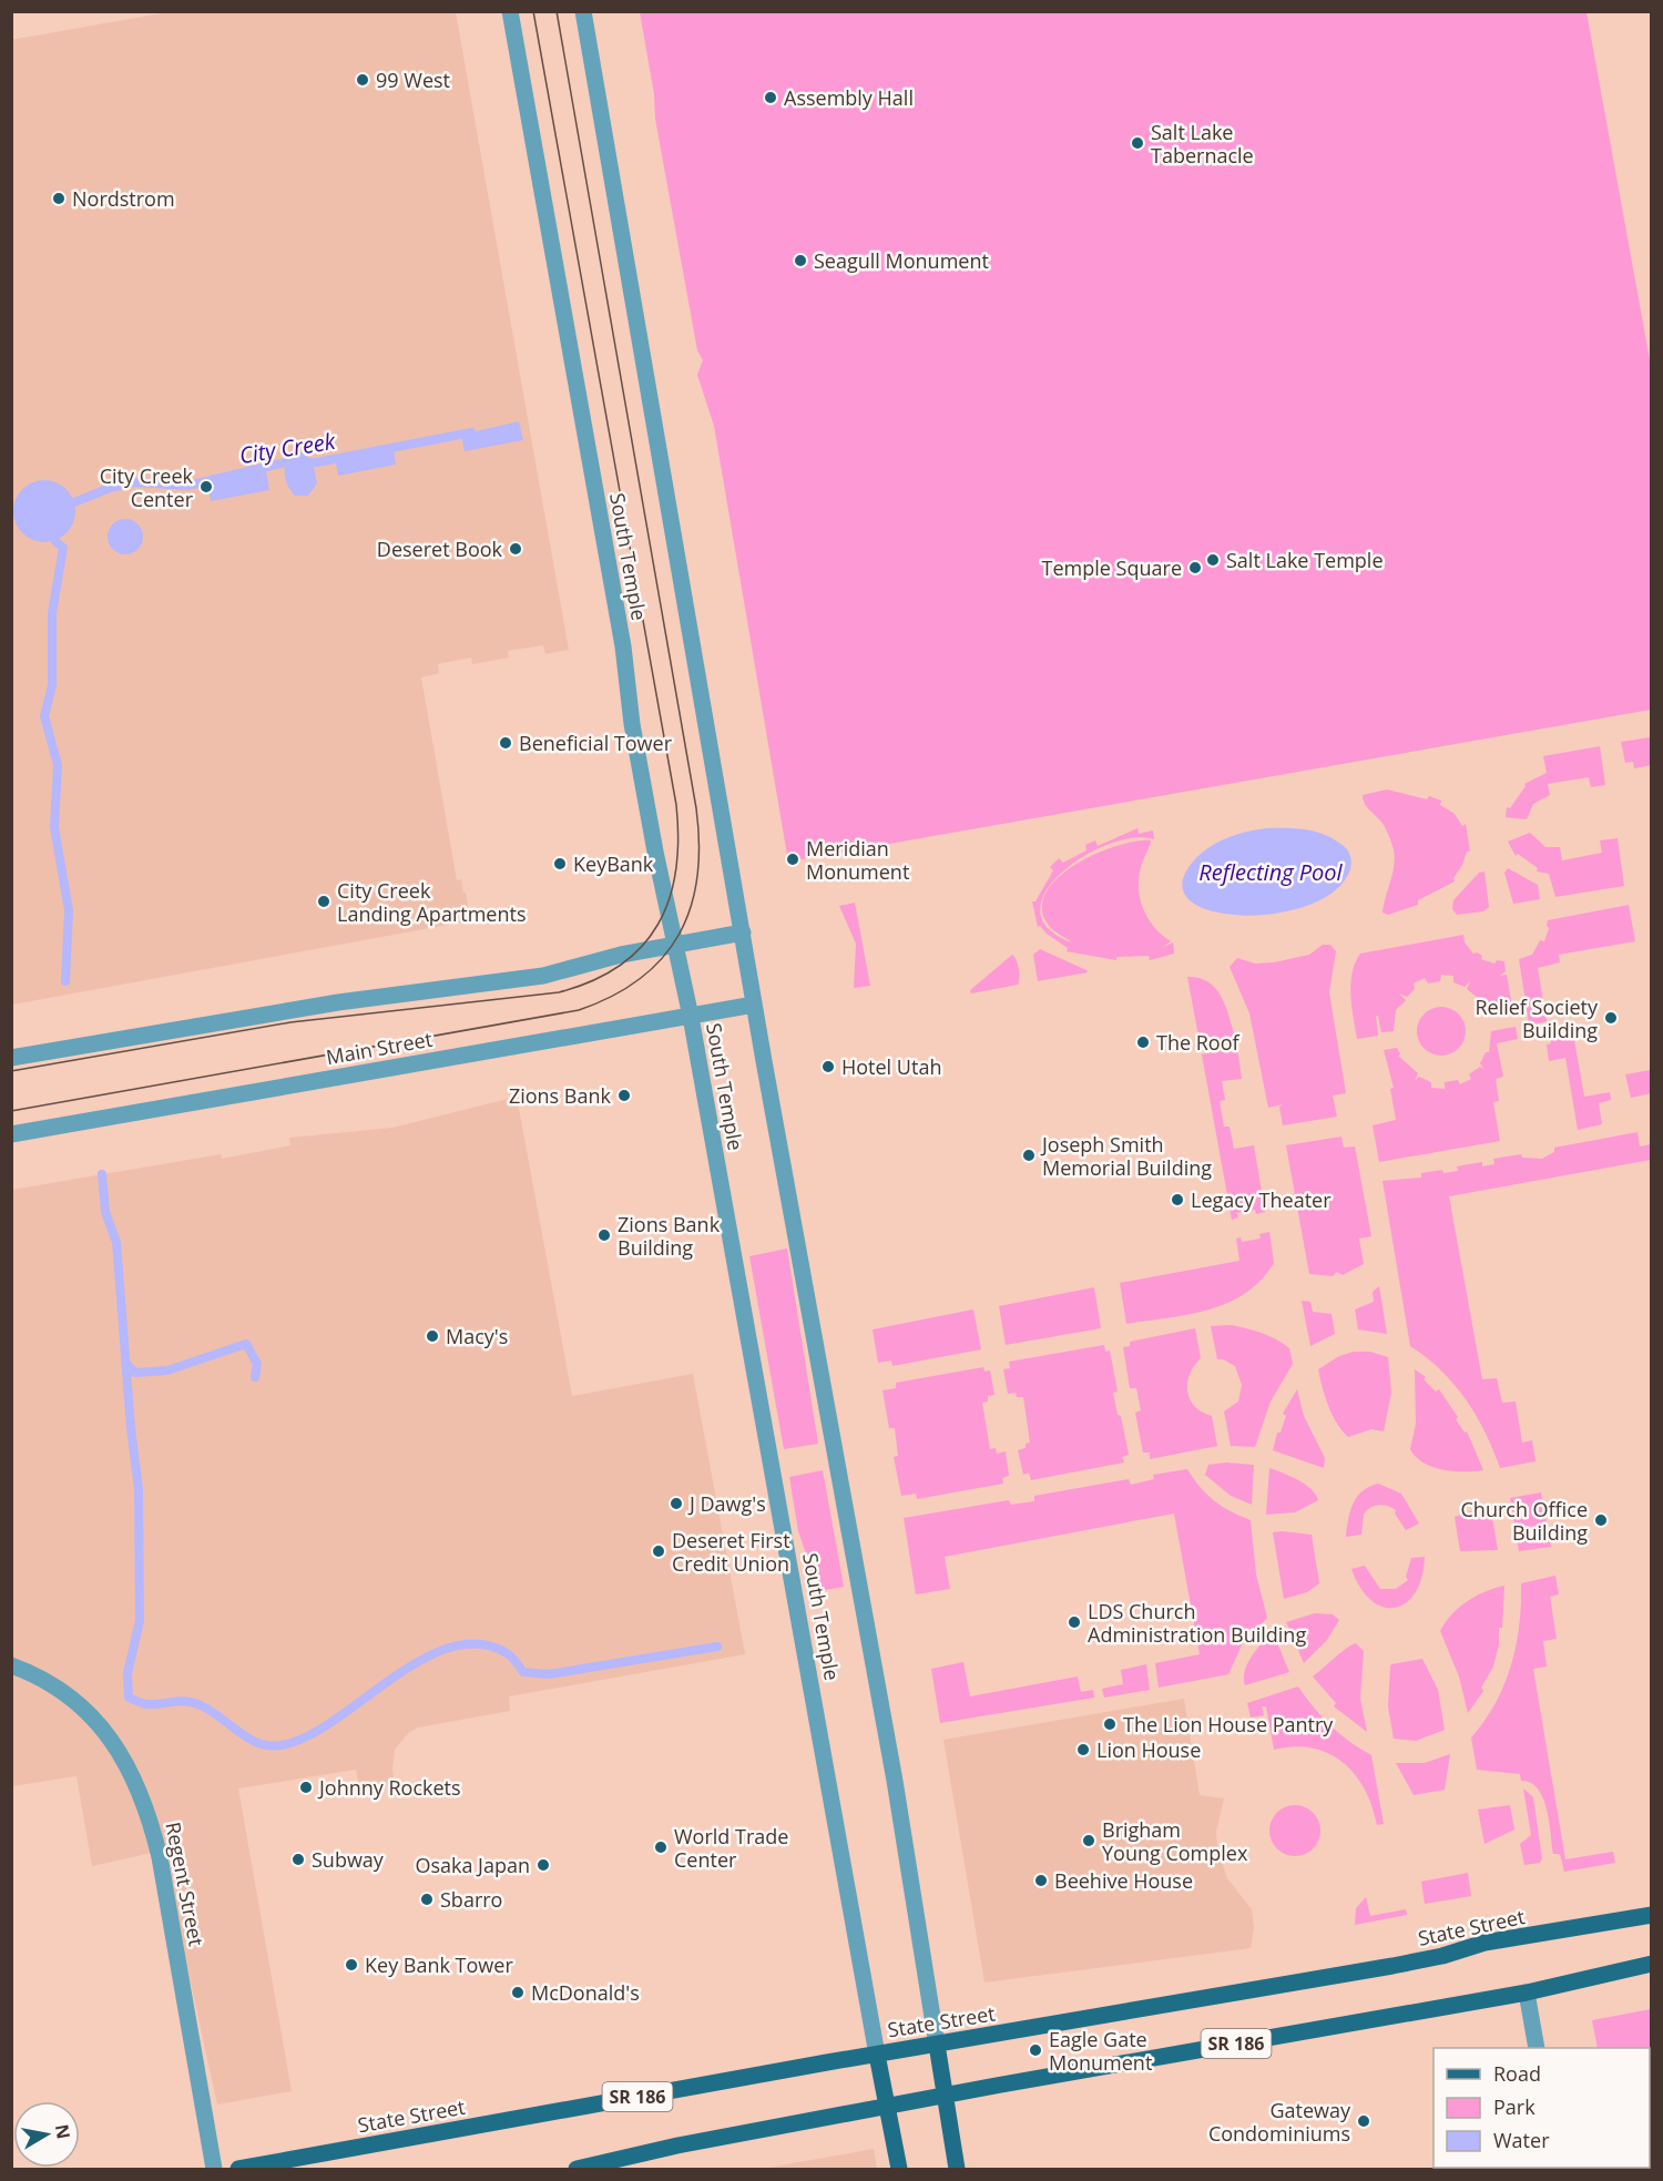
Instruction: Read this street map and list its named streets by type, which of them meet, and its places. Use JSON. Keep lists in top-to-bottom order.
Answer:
{
  "streets": {
    "main road": ["South Temple", "State Street", "SR 186"],
    "street": ["Main Street", "Regent Street"]
  },
  "crossings": [
    ["South Temple", "Main Street"],
    ["South Temple", "State Street"],
    ["South Temple", "SR 186"]
  ],
  "water": ["City Creek", "Reflecting Pool"],
  "places": [
    "99 West",
    "Assembly Hall",
    "Salt Lake Tabernacle",
    "Nordstrom",
    "Seagull Monument",
    "City Creek Center",
    "Deseret Book",
    "Salt Lake Temple",
    "Temple Square",
    "Beneficial Tower",
    "Meridian Monument",
    "KeyBank",
    "City Creek Landing Apartments",
    "Relief Society Building",
    "The Roof",
    "Hotel Utah",
    "Zions Bank",
    "Joseph Smith Memorial Building",
    "Legacy Theater",
    "Zions Bank Building",
    "Macy's",
    "J Dawg's",
    "Church Office Building",
    "Deseret First Credit Union",
    "LDS Church Administration Building",
    "The Lion House Pantry",
    "Lion House",
    "Johnny Rockets",
    "Brigham Young Complex",
    "World Trade Center",
    "Subway",
    "Osaka Japan",
    "Beehive House",
    "Sbarro",
    "Key Bank Tower",
    "McDonald's",
    "Eagle Gate Monument",
    "Gateway Condominiums"
  ],
  "legend": ["Road", "Park", "Water"],
  "north": "right"
}
